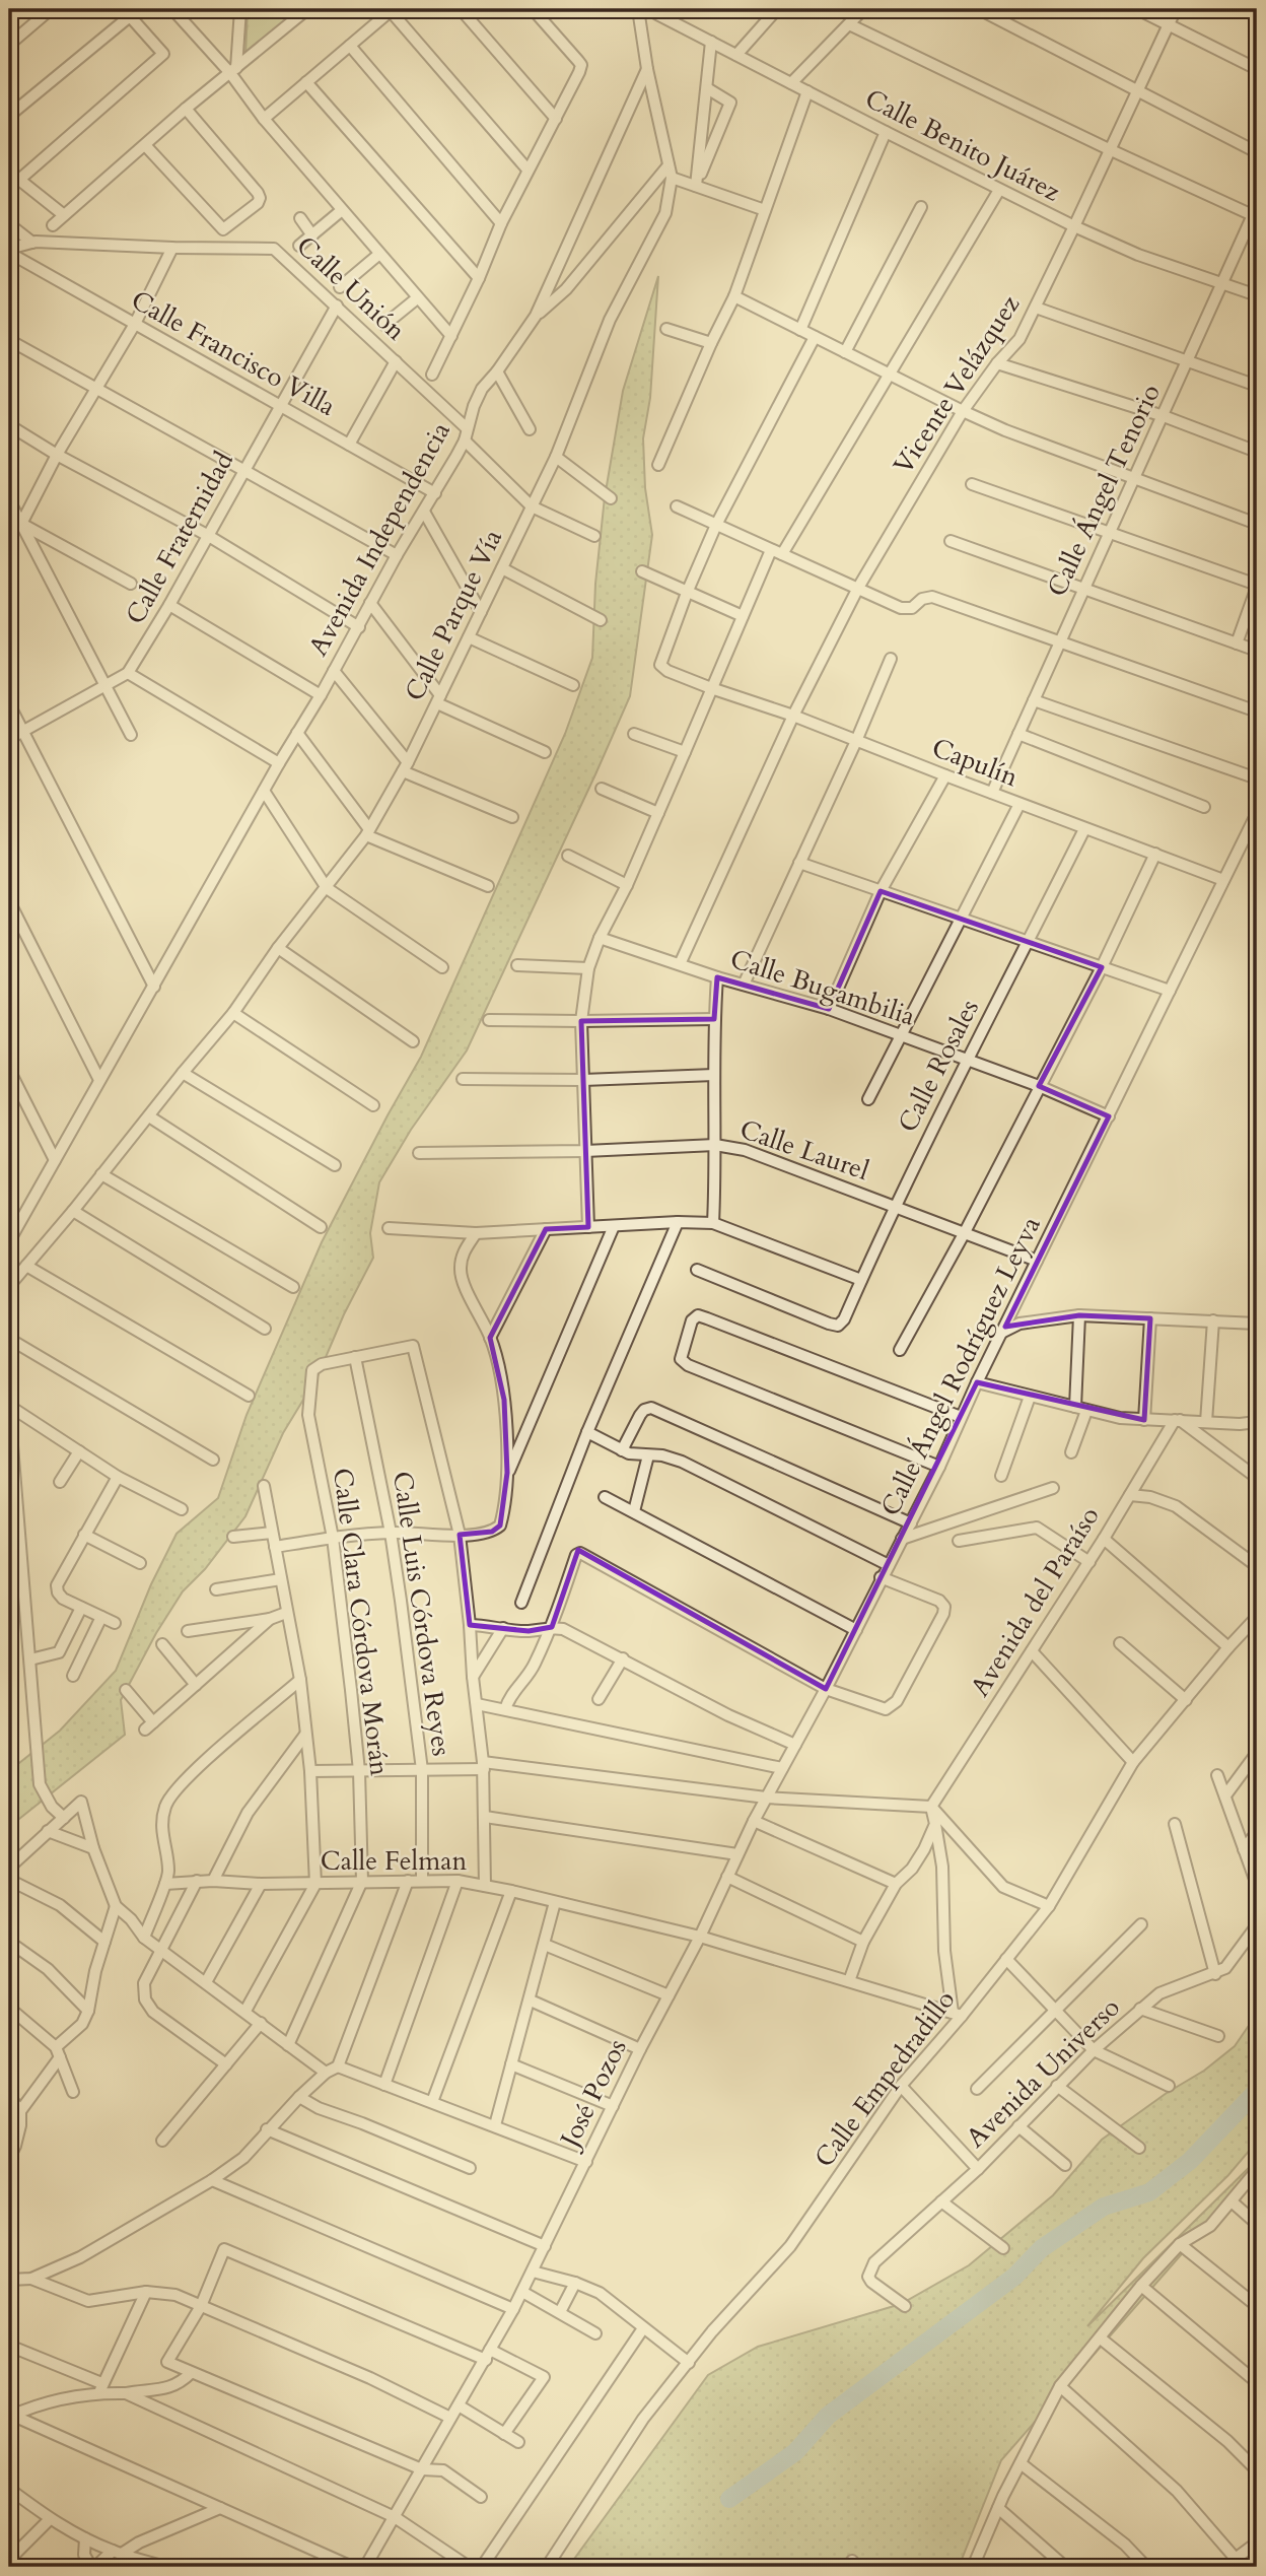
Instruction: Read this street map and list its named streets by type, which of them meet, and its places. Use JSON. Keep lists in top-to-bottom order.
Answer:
{
  "streets": {
    "street": [
      "Calle Benito Juárez",
      "Calle Unión",
      "Calle Francisco Villa",
      "Vicente Velázquez",
      "Calle Ángel Tenorio",
      "Calle Fraternidad",
      "Avenida Independencia",
      "Calle Parque Vía",
      "Capulín",
      "Calle Bugambilia",
      "Calle Rosales",
      "Calle Laurel",
      "Calle Ángel Rodríguez Leyva",
      "Avenida del Paraíso",
      "Calle Luis Córdova Reyes",
      "Calle Clara Córdova Morán",
      "Calle Felman",
      "Avenida Universo",
      "Calle Empedradillo",
      "José Pozos"
    ]
  },
  "crossings": [
    ["Calle Benito Juárez", "Vicente Velázquez"],
    ["Calle Benito Juárez", "Calle Ángel Tenorio"],
    ["Calle Unión", "Calle Francisco Villa"],
    ["Calle Unión", "Calle Fraternidad"],
    ["Calle Unión", "Avenida Independencia"],
    ["Calle Francisco Villa", "Calle Fraternidad"],
    ["Calle Francisco Villa", "Avenida Independencia"],
    ["Vicente Velázquez", "Capulín"],
    ["Calle Ángel Tenorio", "Capulín"],
    ["Capulín", "Calle Rosales"],
    ["Capulín", "Calle Ángel Rodríguez Leyva"],
    ["Calle Bugambilia", "Calle Rosales"],
    ["Calle Bugambilia", "Calle Ángel Rodríguez Leyva"],
    ["Calle Rosales", "Calle Laurel"],
    ["Calle Laurel", "Calle Ángel Rodríguez Leyva"],
    ["Calle Ángel Rodríguez Leyva", "Calle Felman"],
    ["Calle Ángel Rodríguez Leyva", "José Pozos"],
    ["Calle Luis Córdova Reyes", "Calle Clara Córdova Morán"],
    ["Calle Luis Córdova Reyes", "Calle Felman"],
    ["Calle Clara Córdova Morán", "Calle Felman"],
    ["Calle Felman", "Calle Empedradillo"],
    ["Calle Felman", "José Pozos"]
  ]
}
